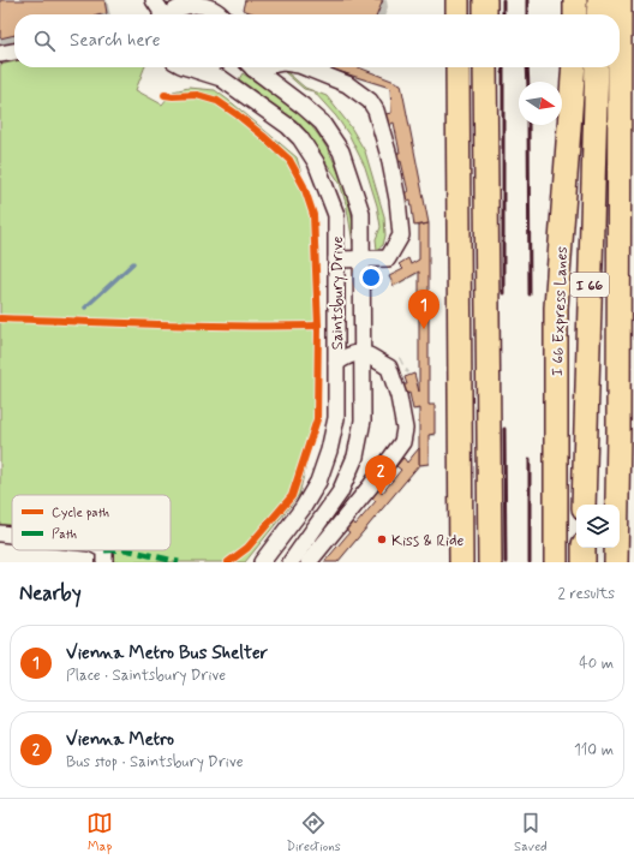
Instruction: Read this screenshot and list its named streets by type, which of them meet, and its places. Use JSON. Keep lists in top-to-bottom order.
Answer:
{
  "streets": {
    "highway": ["I 66", "I 66 Express Lanes"],
    "street": ["Saintsbury Drive"]
  },
  "places": ["Kiss & Ride"],
  "legend": ["Cycle path", "Path"],
  "north": "right",
  "page": {
    "search": "Search here",
    "pins": ["1", "2"],
    "heading": ["Nearby", "2 results"],
    "list": [
      {
        "mark": "1",
        "name": "Vienna Metro Bus Shelter",
        "note": "Place · Saintsbury Drive",
        "value": "40 m"
      },
      {
        "mark": "2",
        "name": "Vienna Metro",
        "note": "Bus stop · Saintsbury Drive",
        "value": "110 m"
      }
    ],
    "nav": ["Map", "Directions", "Saved"]
  }
}
